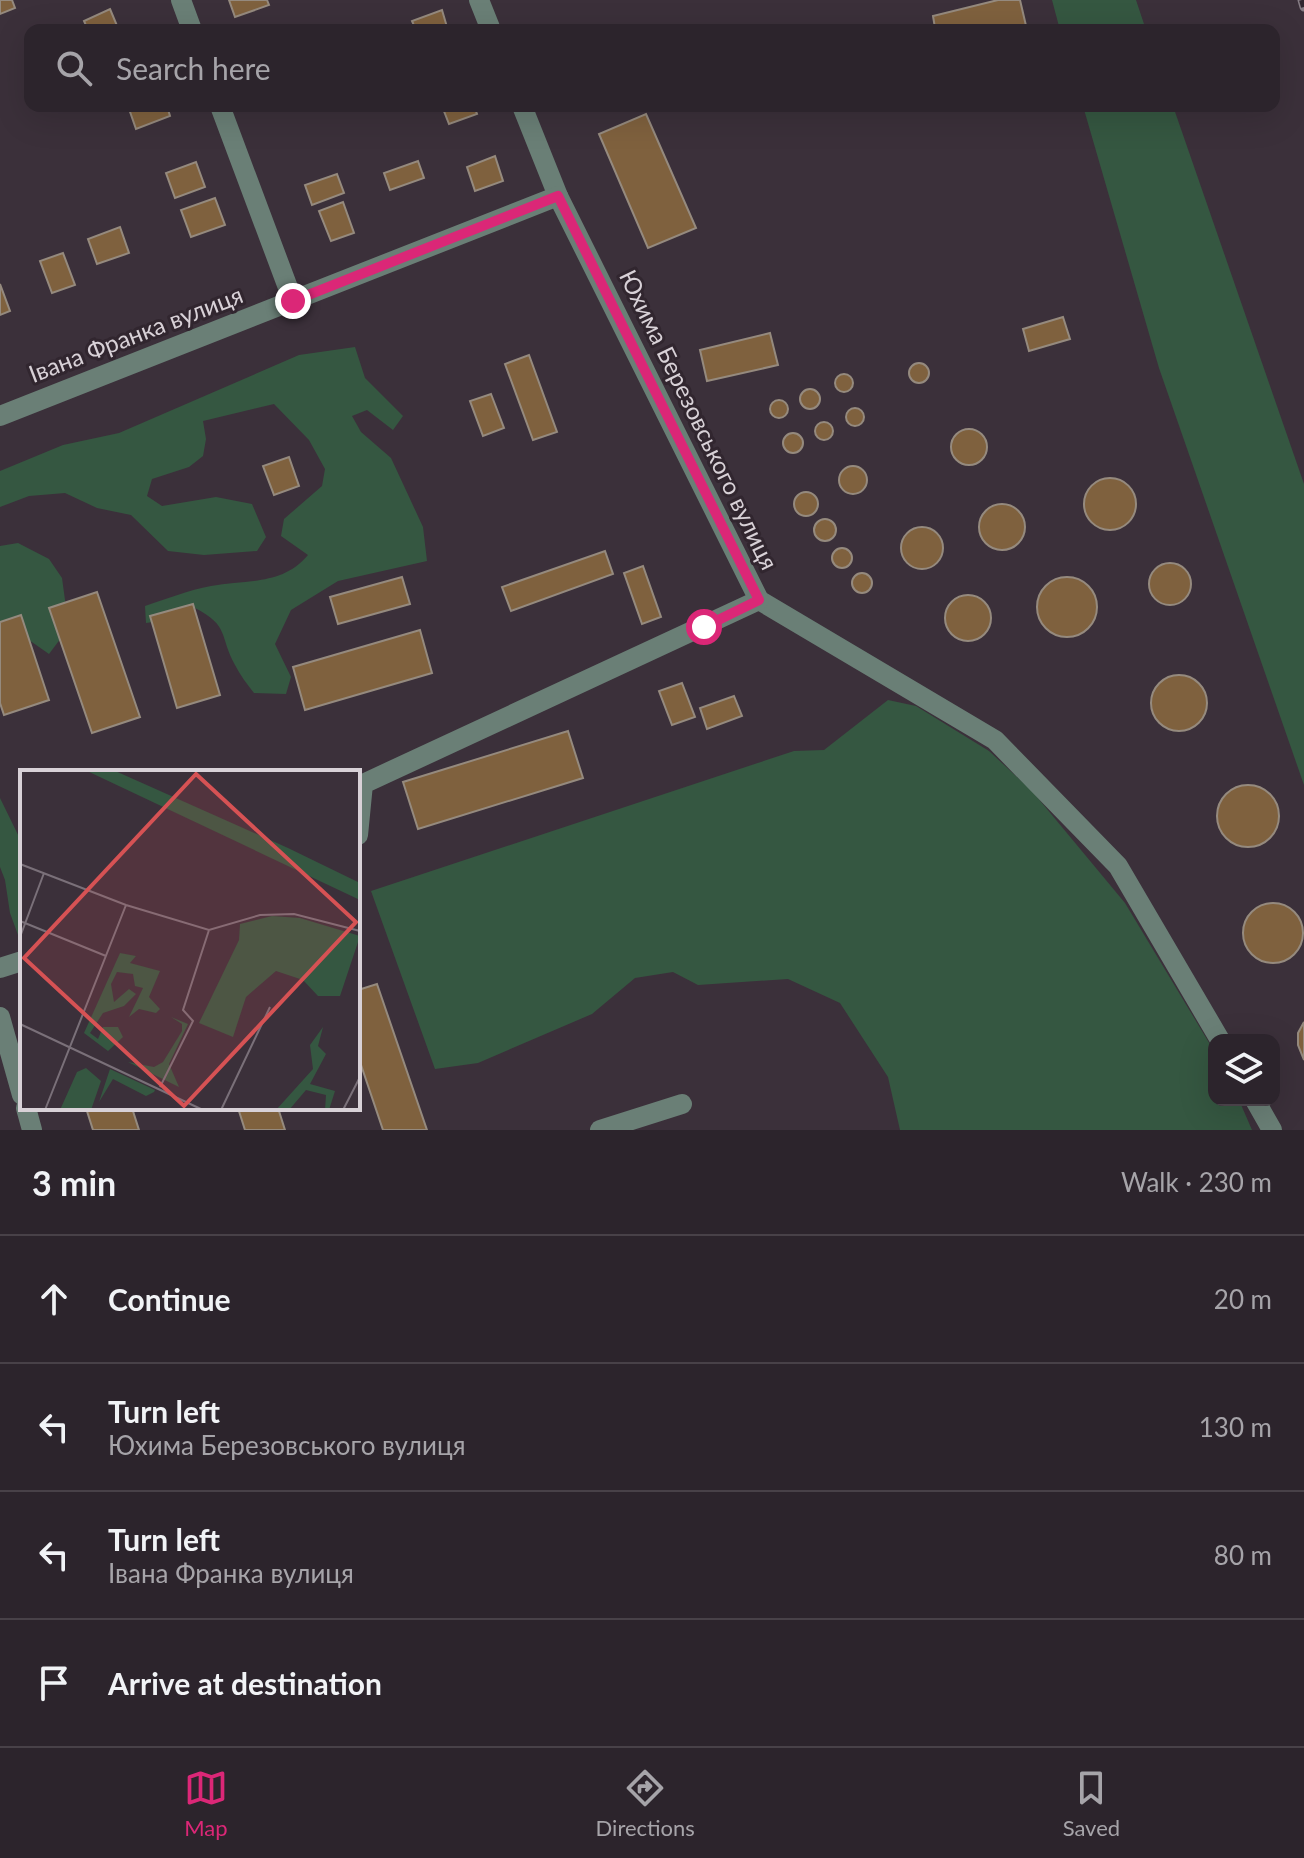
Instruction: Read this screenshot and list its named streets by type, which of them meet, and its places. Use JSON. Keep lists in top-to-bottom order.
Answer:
{
  "streets": {
    "street": ["Івана Франка вулиця", "Юхима Березовського вулиця"]
  },
  "crossings": [
    ["Івана Франка вулиця", "Юхима Березовського вулиця"]
  ],
  "page": {
    "search": "Search here",
    "heading": ["3 min", "Walk · 230 m"],
    "list": [
      ["Continue", "20 m"],
      ["Turn left", "Юхима Березовського вулиця", "130 m"],
      ["Turn left", "Івана Франка вулиця", "80 m"],
      "Arrive at destination"
    ],
    "nav": ["Map", "Directions", "Saved"]
  }
}
